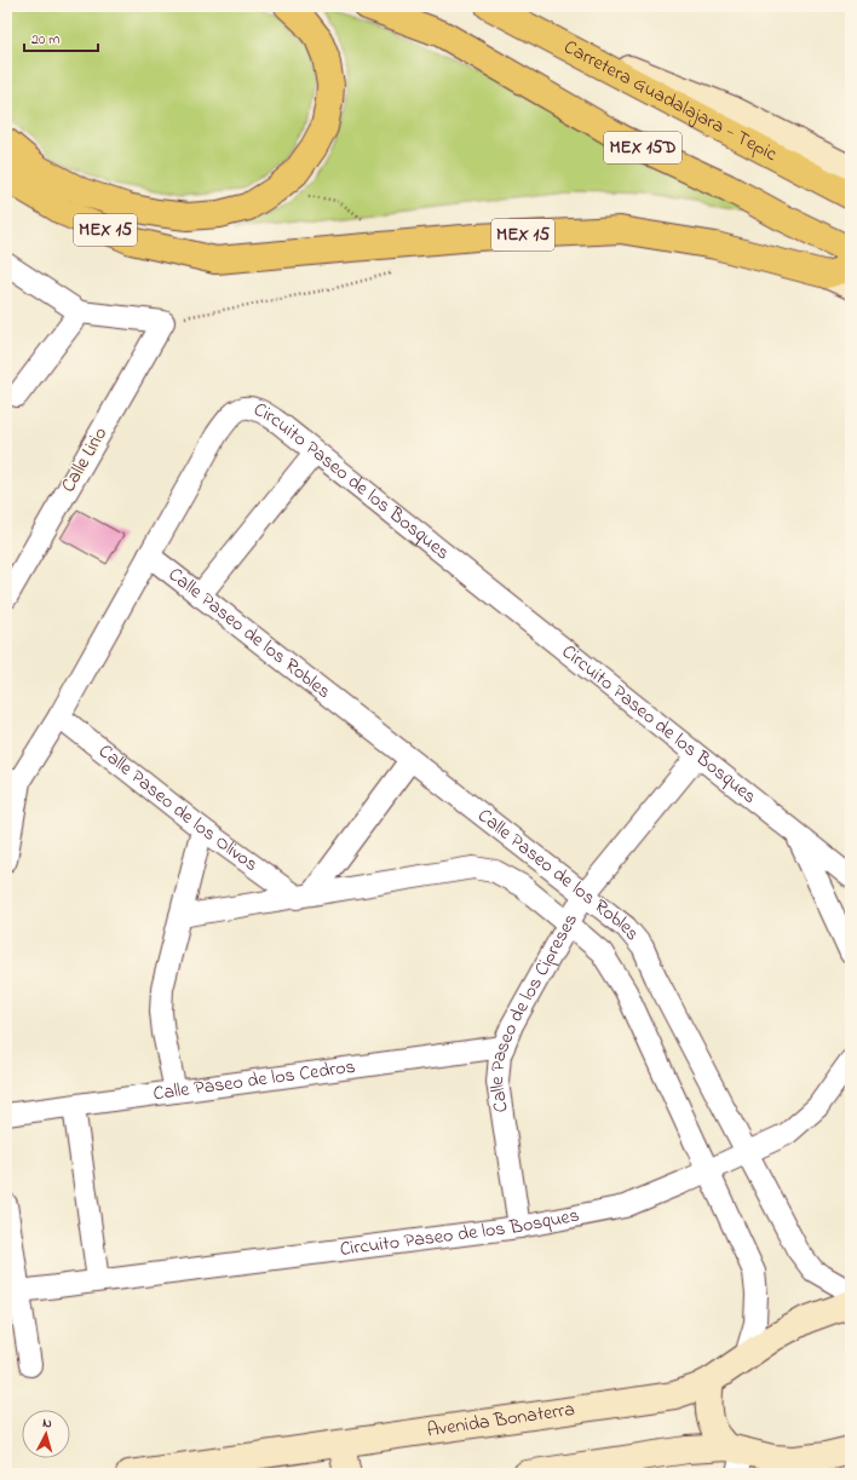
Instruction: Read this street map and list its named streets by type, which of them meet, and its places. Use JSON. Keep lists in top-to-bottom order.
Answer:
{
  "streets": {
    "highway": ["Carretera Guadalajara - Tepic", "MEX 15D", "MEX 15"],
    "street": [
      "Calle Lirio",
      "Circuito Paseo de los Bosques",
      "Calle Paseo de los Robles",
      "Calle Paseo de los Olivos",
      "Calle Paseo de los Cipreses",
      "Calle Paseo de los Cedros",
      "Avenida Bonaterra"
    ]
  },
  "crossings": [
    ["Circuito Paseo de los Bosques", "Calle Paseo de los Robles"],
    ["Circuito Paseo de los Bosques", "Calle Paseo de los Olivos"],
    ["Circuito Paseo de los Bosques", "Calle Paseo de los Cipreses"],
    ["Calle Paseo de los Robles", "Calle Paseo de los Olivos"],
    ["Calle Paseo de los Robles", "Calle Paseo de los Cipreses"],
    ["Calle Paseo de los Robles", "Avenida Bonaterra"],
    ["Calle Paseo de los Cipreses", "Calle Paseo de los Cedros"]
  ],
  "scale_bar": "20 m",
  "north": "top"
}
